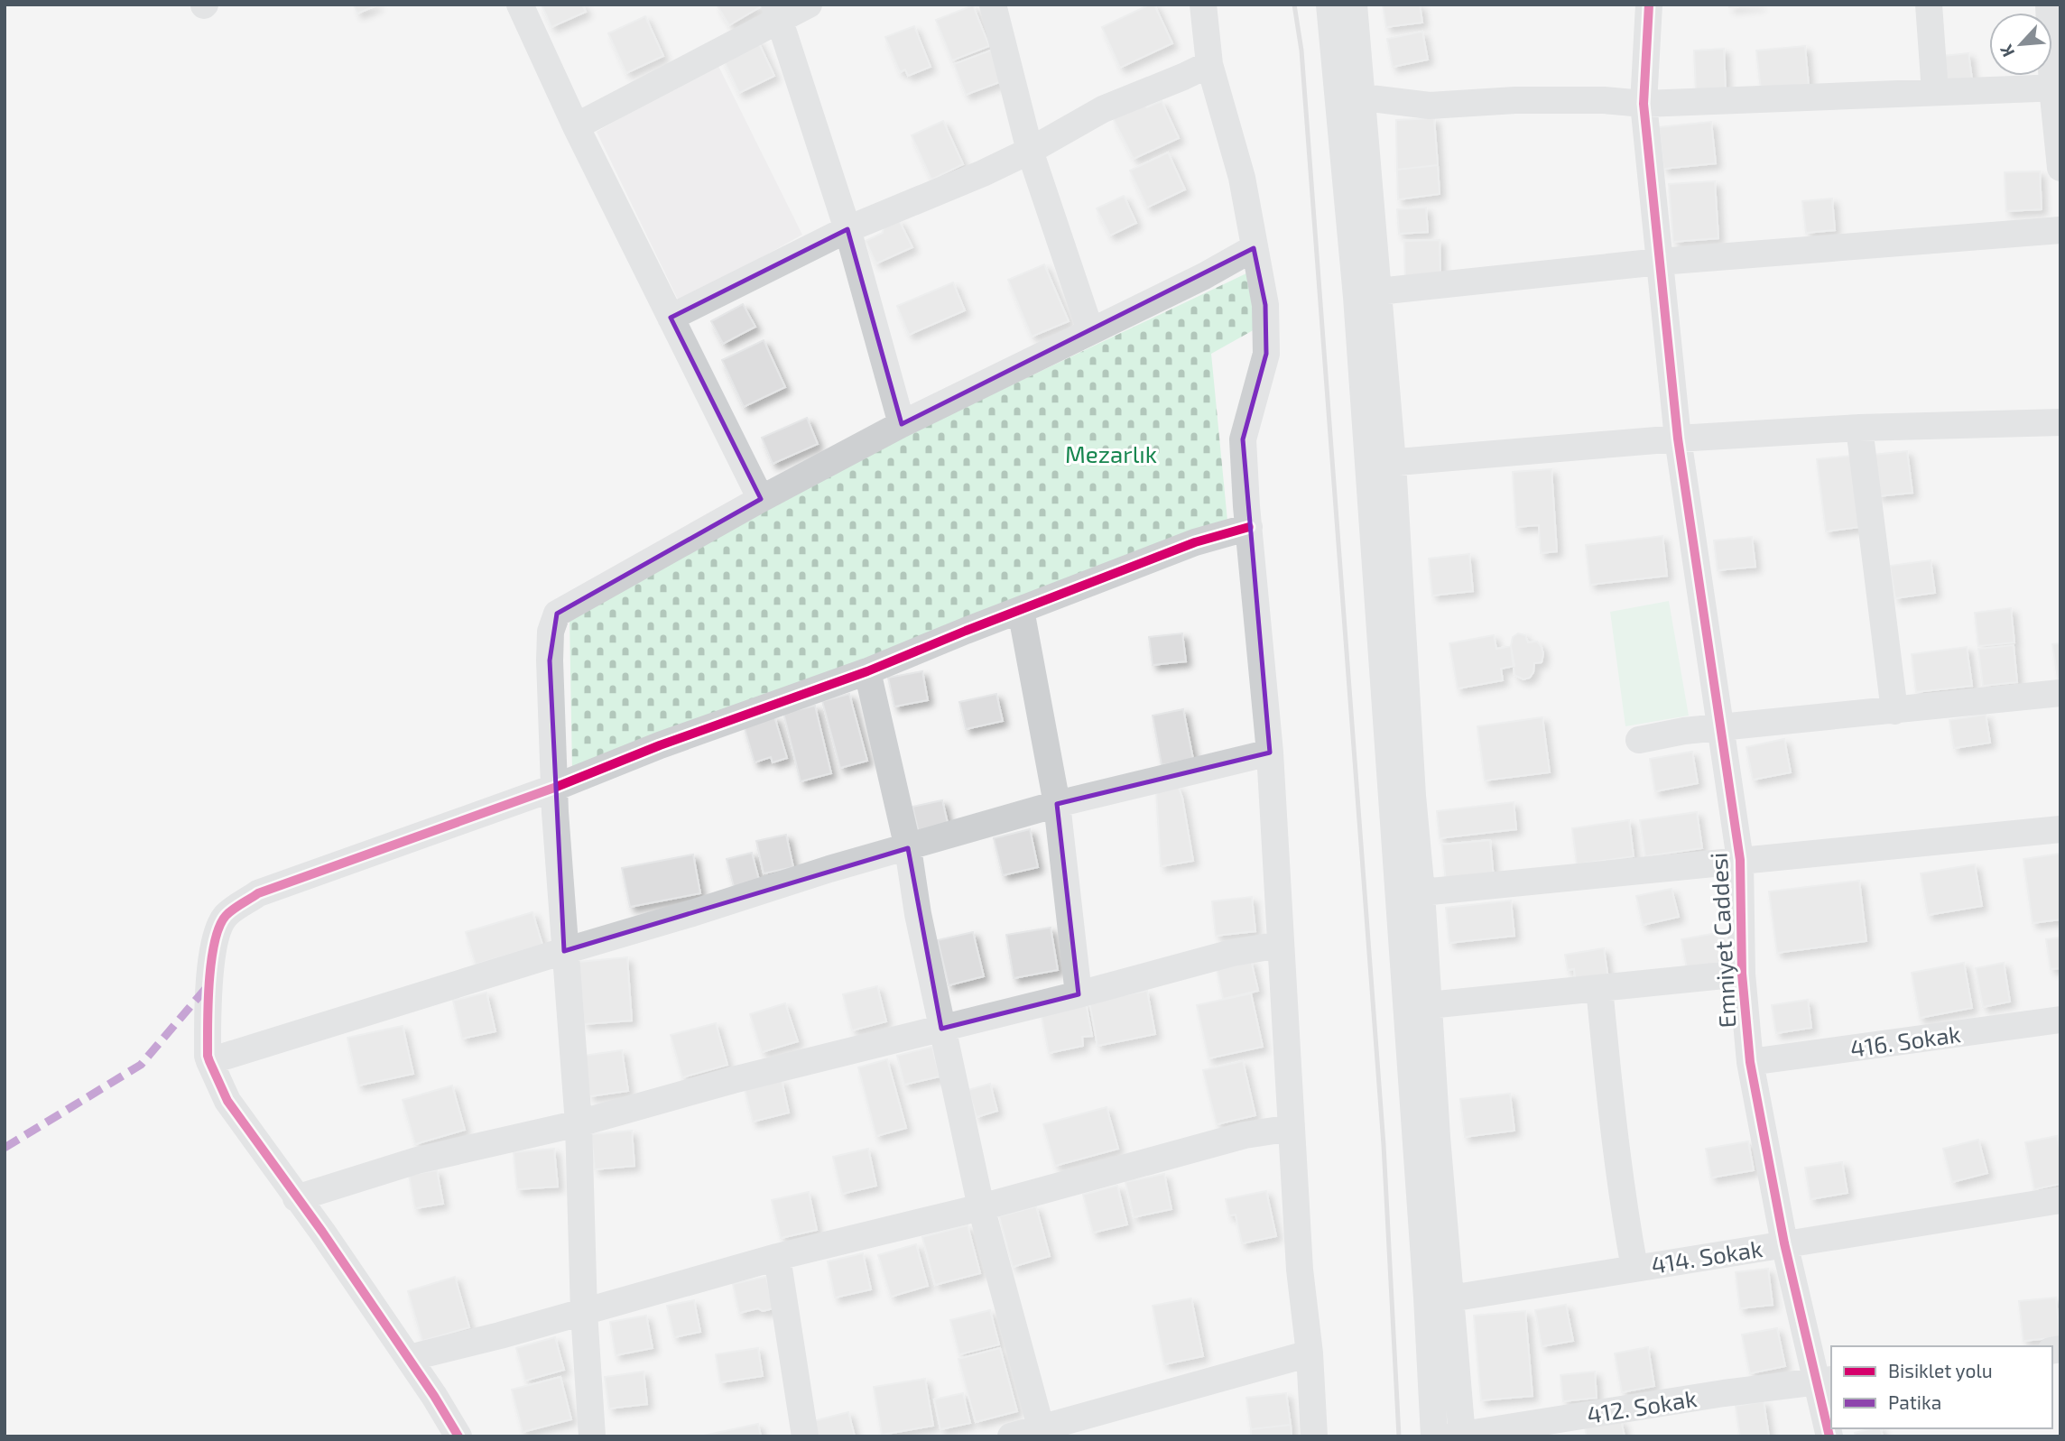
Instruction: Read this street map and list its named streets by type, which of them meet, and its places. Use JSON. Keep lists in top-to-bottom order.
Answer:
{
  "streets": {
    "street": [
      "Emniyet Caddesi",
      "416. Sokak",
      "414. Sokak",
      "412. Sokak"
    ]
  },
  "crossings": [
    ["Emniyet Caddesi", "416. Sokak"],
    ["Emniyet Caddesi", "414. Sokak"],
    ["Emniyet Caddesi", "412. Sokak"]
  ],
  "parks": ["Mezarlık"],
  "legend": ["Bisiklet yolu", "Patika"],
  "north": "bottom left"
}
